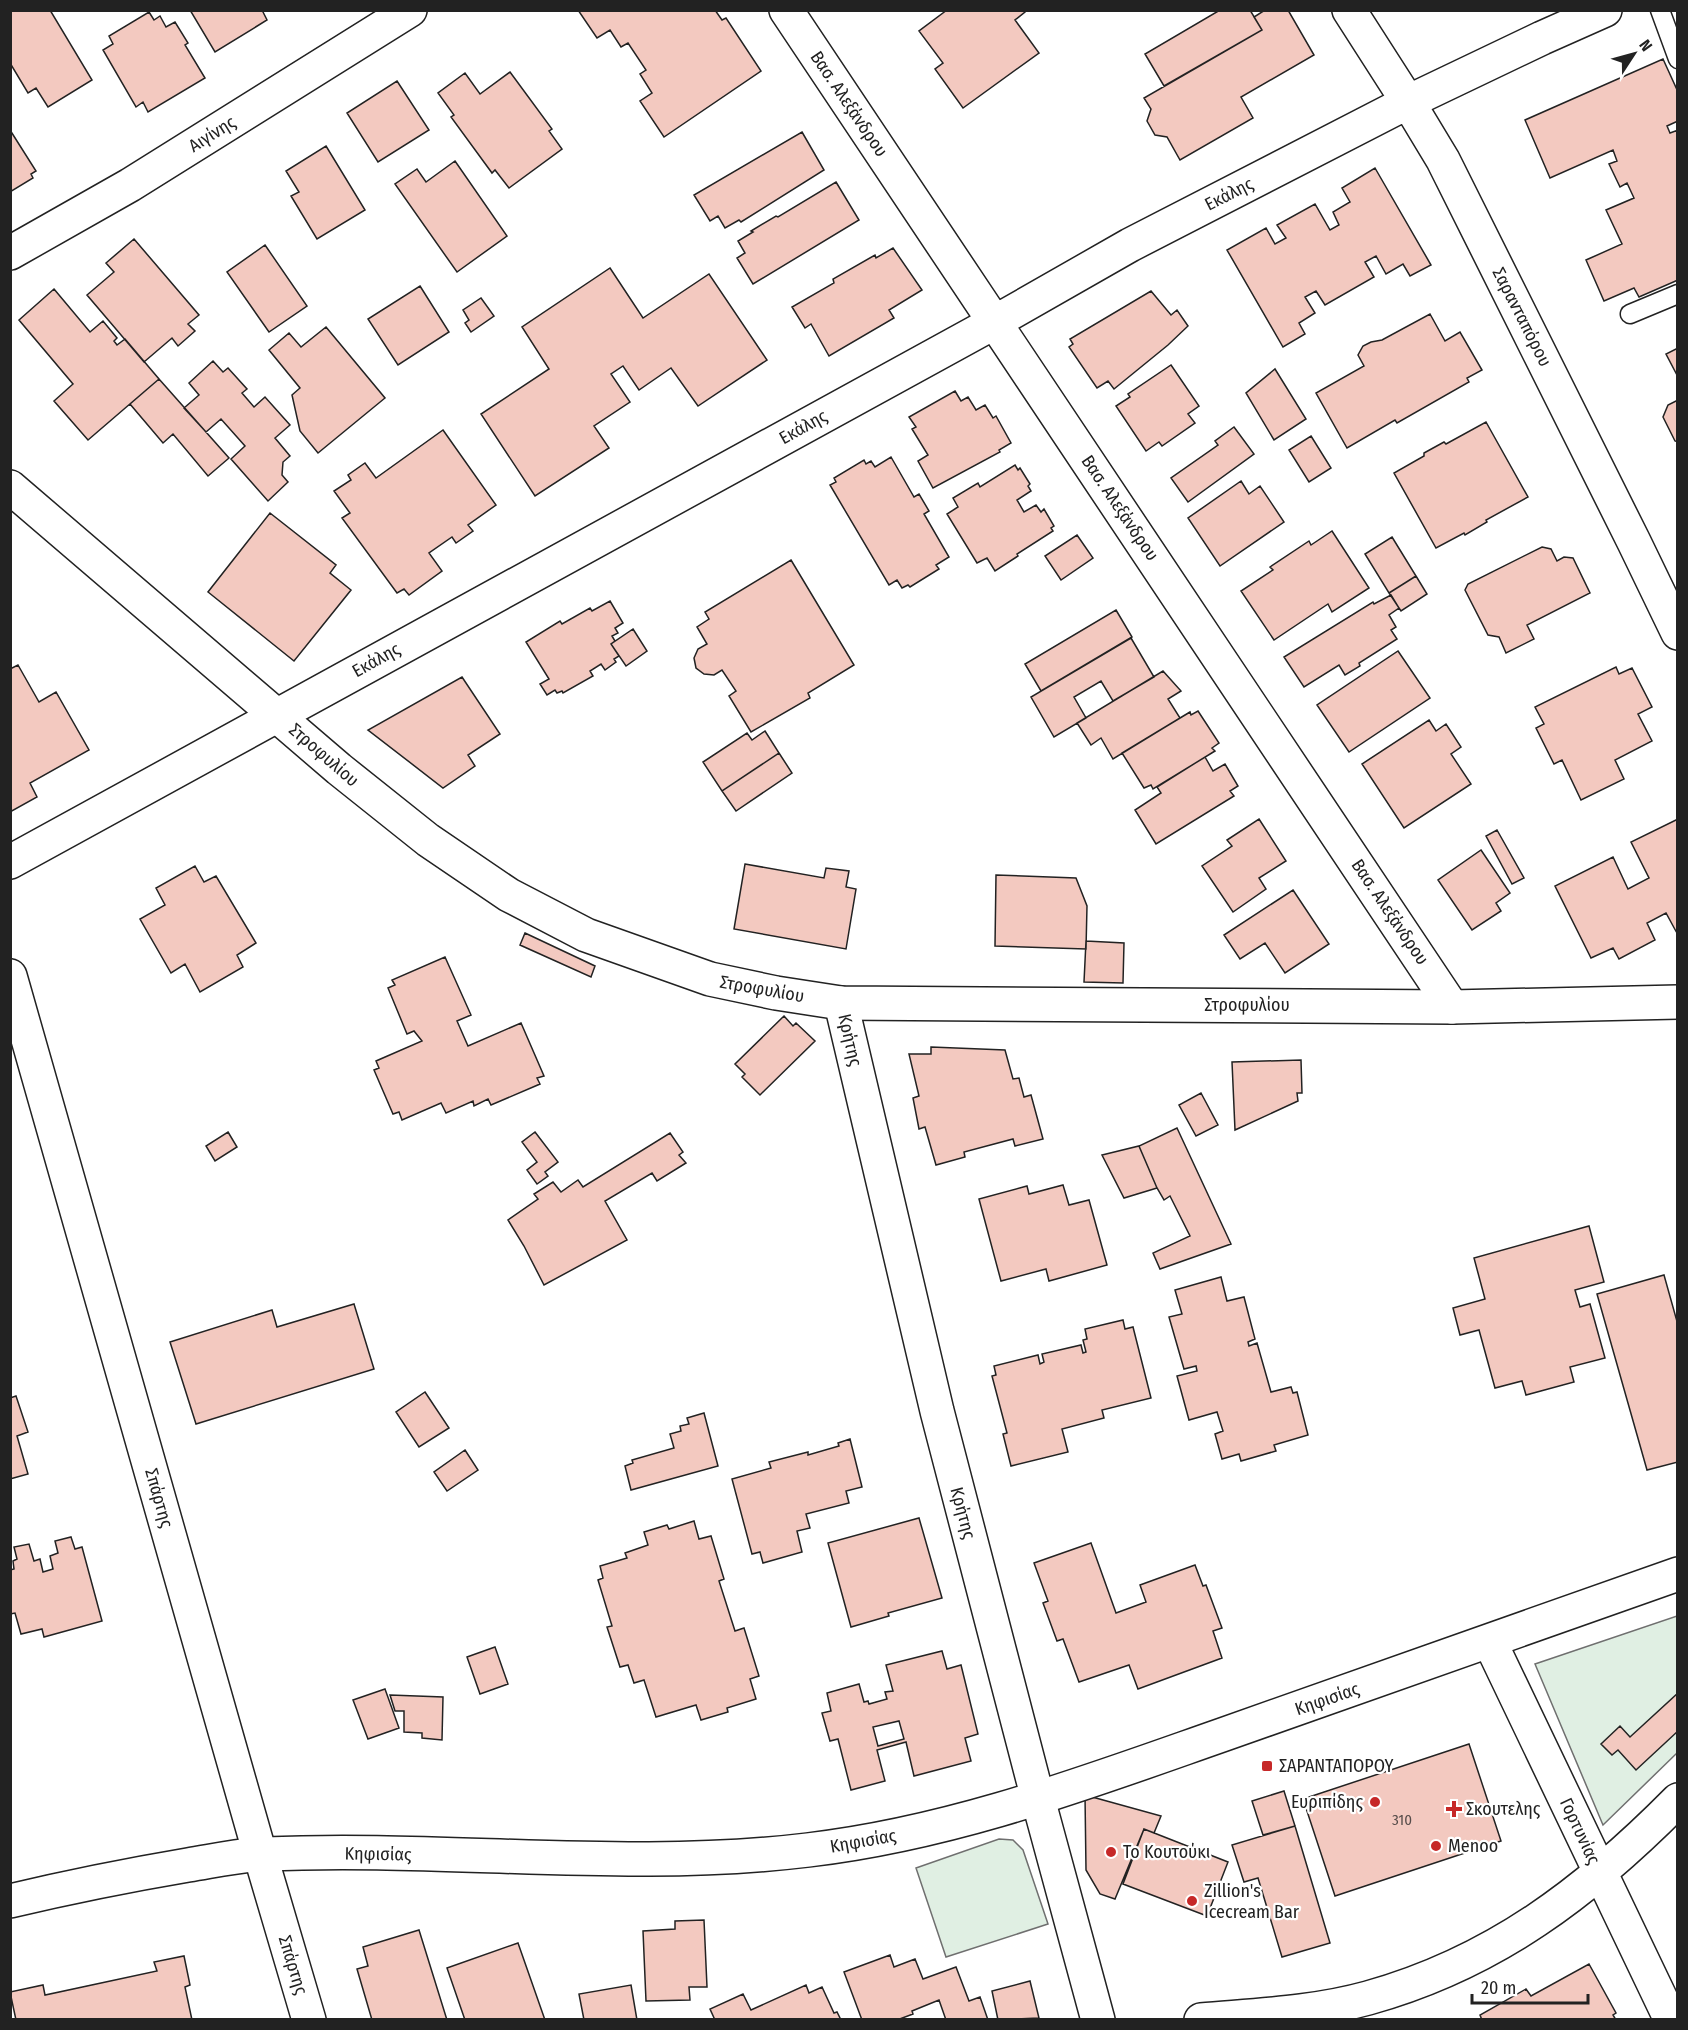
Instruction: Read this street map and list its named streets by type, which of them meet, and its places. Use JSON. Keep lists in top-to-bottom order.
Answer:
{
  "streets": {
    "street": [
      "Βασ. Αλεξάνδρου",
      "Αιγίνης",
      "Εκάλης",
      "Σαρανταπόρου",
      "Στροφυλίου",
      "Κρήτης",
      "Σπάρτης",
      "Κηφισίας",
      "Γορτυνίας"
    ]
  },
  "crossings": [
    ["Βασ. Αλεξάνδρου", "Εκάλης"],
    ["Βασ. Αλεξάνδρου", "Στροφυλίου"],
    ["Εκάλης", "Σαρανταπόρου"],
    ["Εκάλης", "Στροφυλίου"],
    ["Στροφυλίου", "Κρήτης"],
    ["Κρήτης", "Κηφισίας"],
    ["Σπάρτης", "Κηφισίας"],
    ["Κηφισίας", "Γορτυνίας"]
  ],
  "places": {
    "transit": ["ΣΑΡΑΝΤΑΠΟΡΟΥ"],
    "other": [
      "Ευριπίδης",
      "Menoo",
      "Το Κουτούκι",
      "Zillion's Icecream Bar"
    ],
    "health": ["Σκουτελης"]
  },
  "house_numbers": ["310"],
  "scale_bar": "20 m",
  "north": "top right"
}
